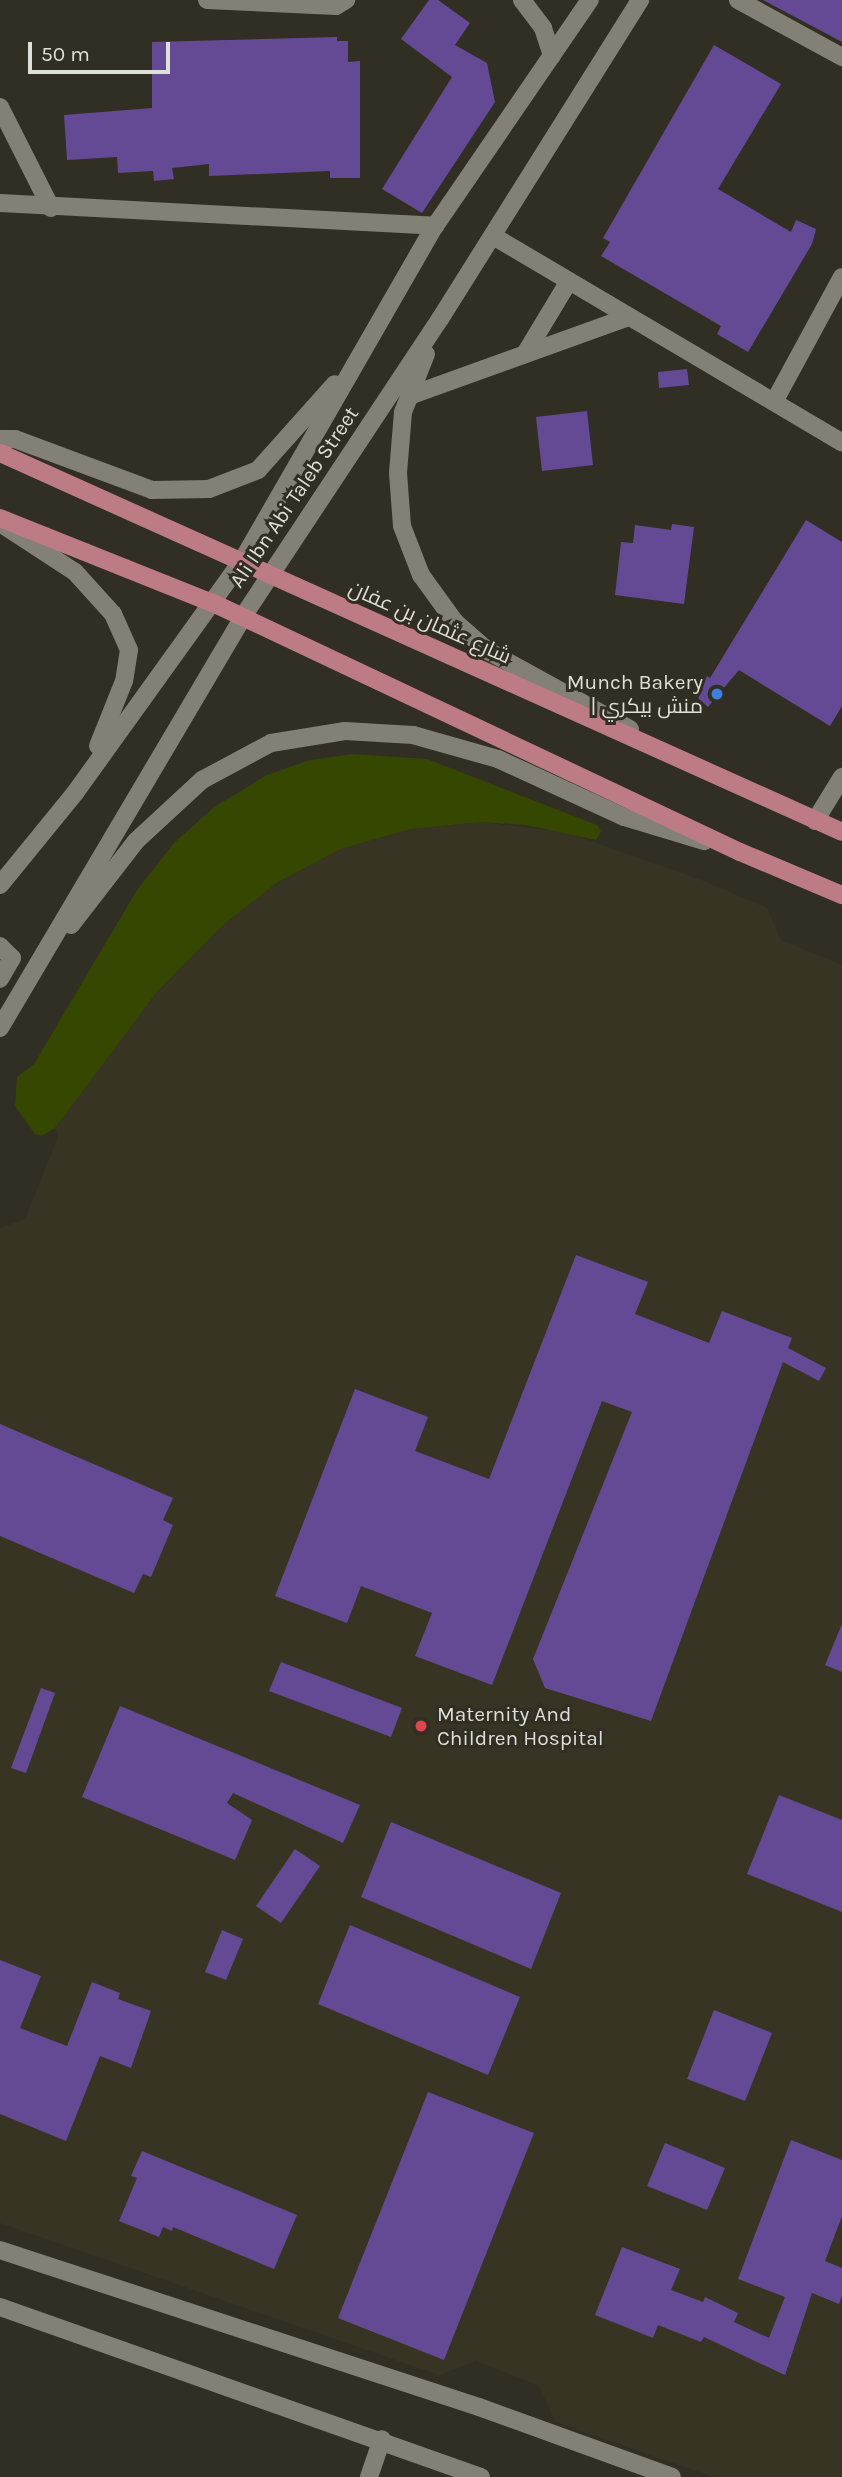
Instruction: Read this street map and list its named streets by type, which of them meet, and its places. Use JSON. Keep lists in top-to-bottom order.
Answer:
{
  "streets": {
    "main road": ["شارع عثمان بن عفان"],
    "street": ["Ali Ibn Abi Taleb Street"]
  },
  "crossings": [
    ["Ali Ibn Abi Taleb Street", "شارع عثمان بن عفان"]
  ],
  "places": ["Munch Bakery | منش بيكري", "Maternity And Children Hospital"],
  "scale_bar": "50 m"
}
